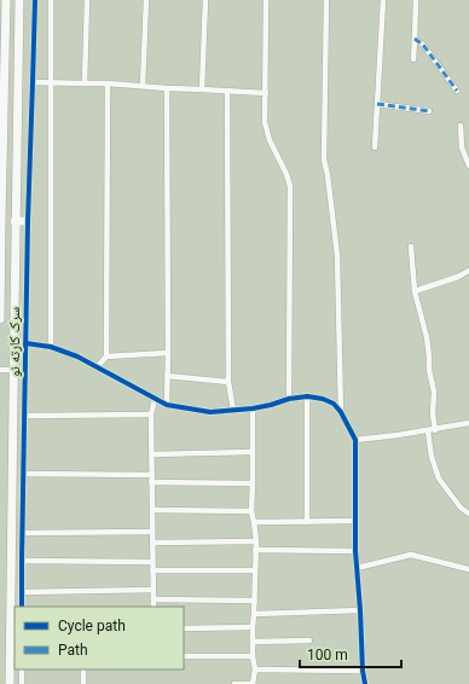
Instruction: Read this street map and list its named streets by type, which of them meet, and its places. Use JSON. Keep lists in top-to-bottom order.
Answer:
{
  "streets": {
    "highway": ["سرک کارته نو"]
  },
  "legend": ["Cycle path", "Path"],
  "scale_bar": "100 m"
}
